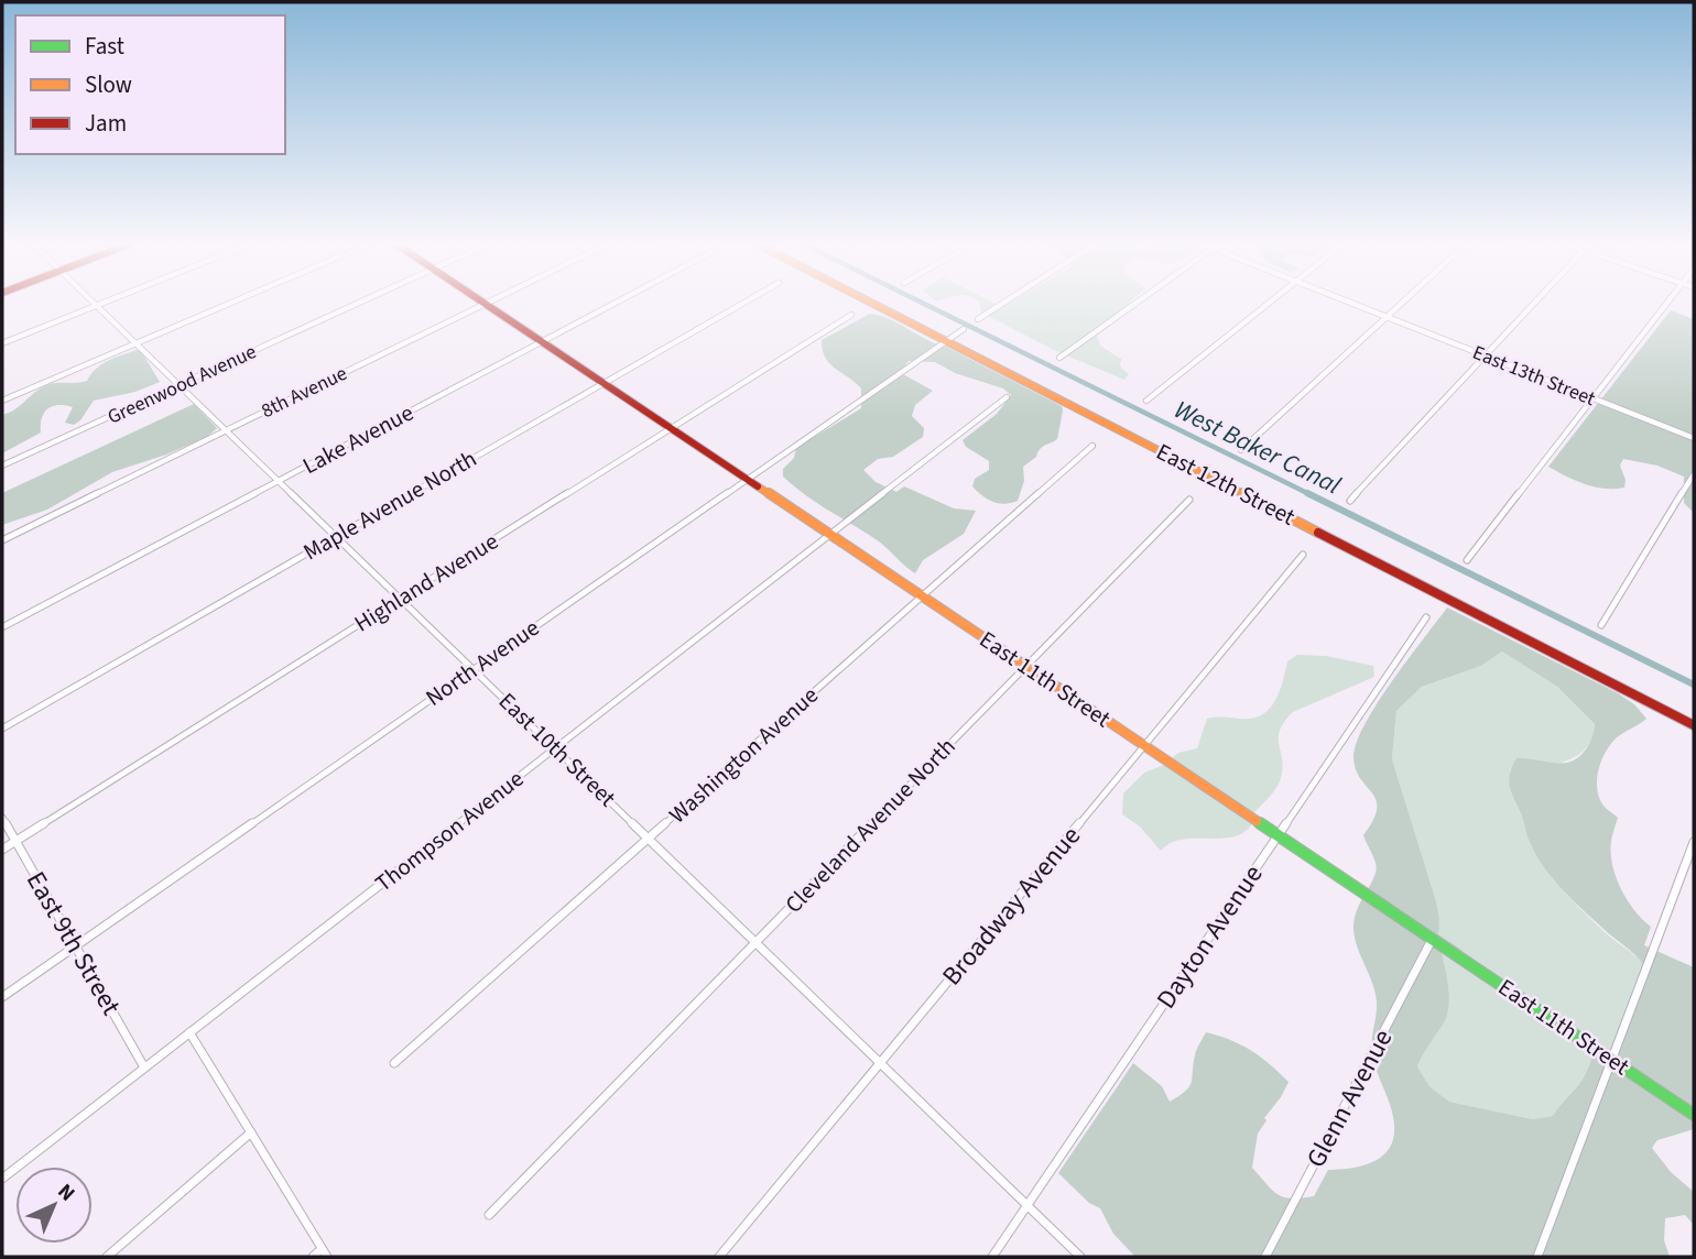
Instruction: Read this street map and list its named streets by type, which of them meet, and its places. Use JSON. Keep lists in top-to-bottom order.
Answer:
{
  "streets": {
    "street": [
      "East 13th Street",
      "Greenwood Avenue",
      "8th Avenue",
      "Lake Avenue",
      "East 12th Street",
      "Maple Avenue North",
      "Highland Avenue",
      "North Avenue",
      "East 11th Street",
      "East 10th Street",
      "Washington Avenue",
      "Cleveland Avenue North",
      "Thompson Avenue",
      "Broadway Avenue",
      "Dayton Avenue",
      "East 9th Street",
      "Glenn Avenue"
    ]
  },
  "crossings": [
    ["Greenwood Avenue", "East 10th Street"],
    ["8th Avenue", "East 11th Street"],
    ["8th Avenue", "East 10th Street"],
    ["Lake Avenue", "East 11th Street"],
    ["Lake Avenue", "East 10th Street"],
    ["East 12th Street", "North Avenue"],
    ["Maple Avenue North", "East 11th Street"],
    ["Maple Avenue North", "East 10th Street"],
    ["Highland Avenue", "East 11th Street"],
    ["Highland Avenue", "East 10th Street"],
    ["Highland Avenue", "East 9th Street"],
    ["North Avenue", "East 11th Street"],
    ["North Avenue", "East 10th Street"],
    ["North Avenue", "East 9th Street"],
    ["East 11th Street", "Washington Avenue"],
    ["East 11th Street", "Cleveland Avenue North"],
    ["East 11th Street", "Thompson Avenue"],
    ["East 11th Street", "Broadway Avenue"],
    ["East 11th Street", "Dayton Avenue"],
    ["East 11th Street", "Glenn Avenue"],
    ["East 10th Street", "Washington Avenue"],
    ["East 10th Street", "Cleveland Avenue North"],
    ["East 10th Street", "Thompson Avenue"],
    ["East 10th Street", "Broadway Avenue"],
    ["East 10th Street", "Dayton Avenue"],
    ["Thompson Avenue", "East 9th Street"]
  ],
  "water": ["West Baker Canal"],
  "legend": ["Fast", "Slow", "Jam"],
  "north": "top right"
}
